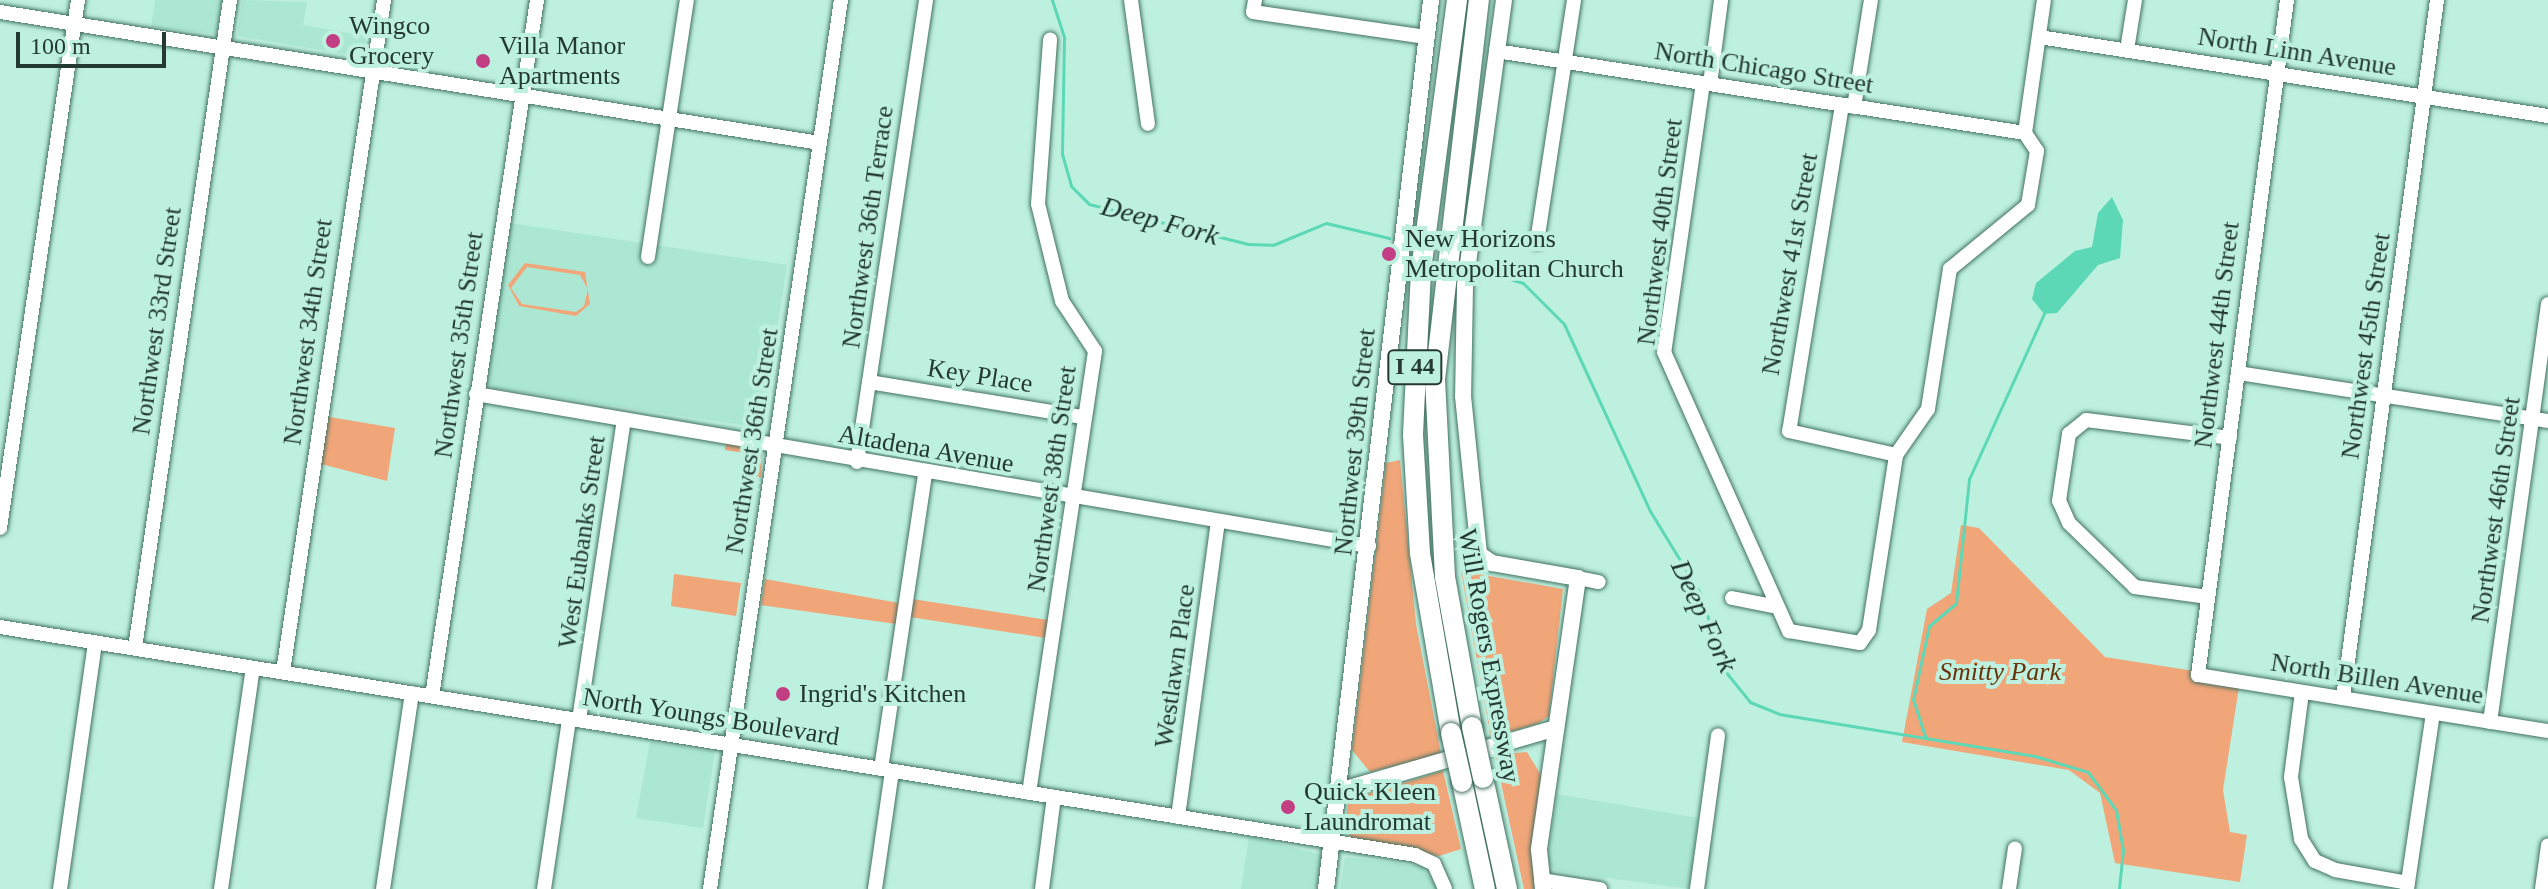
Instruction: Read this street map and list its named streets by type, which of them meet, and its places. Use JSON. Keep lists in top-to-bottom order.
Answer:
{
  "streets": {
    "highway": ["I 44", "Will Rogers Expressway"],
    "main road": ["Northwest 39th Street"],
    "street": [
      "North Linn Avenue",
      "North Chicago Street",
      "Northwest 36th Terrace",
      "Northwest 40th Street",
      "Northwest 41st Street",
      "Northwest 33rd Street",
      "Northwest 34th Street",
      "Northwest 44th Street",
      "Northwest 35th Street",
      "Northwest 45th Street",
      "Key Place",
      "Northwest 36th Street",
      "Altadena Avenue",
      "Northwest 38th Street",
      "Northwest 46th Street",
      "West Eubanks Street",
      "Westlawn Place",
      "North Billen Avenue",
      "North Youngs Boulevard"
    ]
  },
  "crossings": [
    ["North Linn Avenue", "Northwest 44th Street"],
    ["North Linn Avenue", "Northwest 45th Street"],
    ["North Chicago Street", "Northwest 40th Street"],
    ["North Chicago Street", "Northwest 41st Street"],
    ["Northwest 36th Terrace", "Key Place"],
    ["Northwest 36th Terrace", "Altadena Avenue"],
    ["Northwest 33rd Street", "North Youngs Boulevard"],
    ["Northwest 34th Street", "North Youngs Boulevard"],
    ["Northwest 44th Street", "North Billen Avenue"],
    ["Northwest 35th Street", "Altadena Avenue"],
    ["Northwest 35th Street", "North Youngs Boulevard"],
    ["Northwest 45th Street", "North Billen Avenue"],
    ["Key Place", "Northwest 38th Street"],
    ["Northwest 36th Street", "Altadena Avenue"],
    ["Northwest 36th Street", "North Youngs Boulevard"],
    ["Northwest 39th Street", "Altadena Avenue"],
    ["Northwest 39th Street", "North Youngs Boulevard"],
    ["Altadena Avenue", "Northwest 38th Street"],
    ["Altadena Avenue", "West Eubanks Street"],
    ["Altadena Avenue", "Westlawn Place"],
    ["Northwest 38th Street", "North Youngs Boulevard"],
    ["Northwest 46th Street", "North Billen Avenue"],
    ["West Eubanks Street", "North Youngs Boulevard"],
    ["Westlawn Place", "North Youngs Boulevard"]
  ],
  "water": ["Deep Fork"],
  "parks": ["Smitty Park"],
  "places": [
    "Wingco Grocery",
    "Villa Manor Apartments",
    "New Horizons Metropolitan Church",
    "Ingrid's Kitchen",
    "Quick Kleen Laundromat"
  ],
  "scale_bar": "100 m"
}
